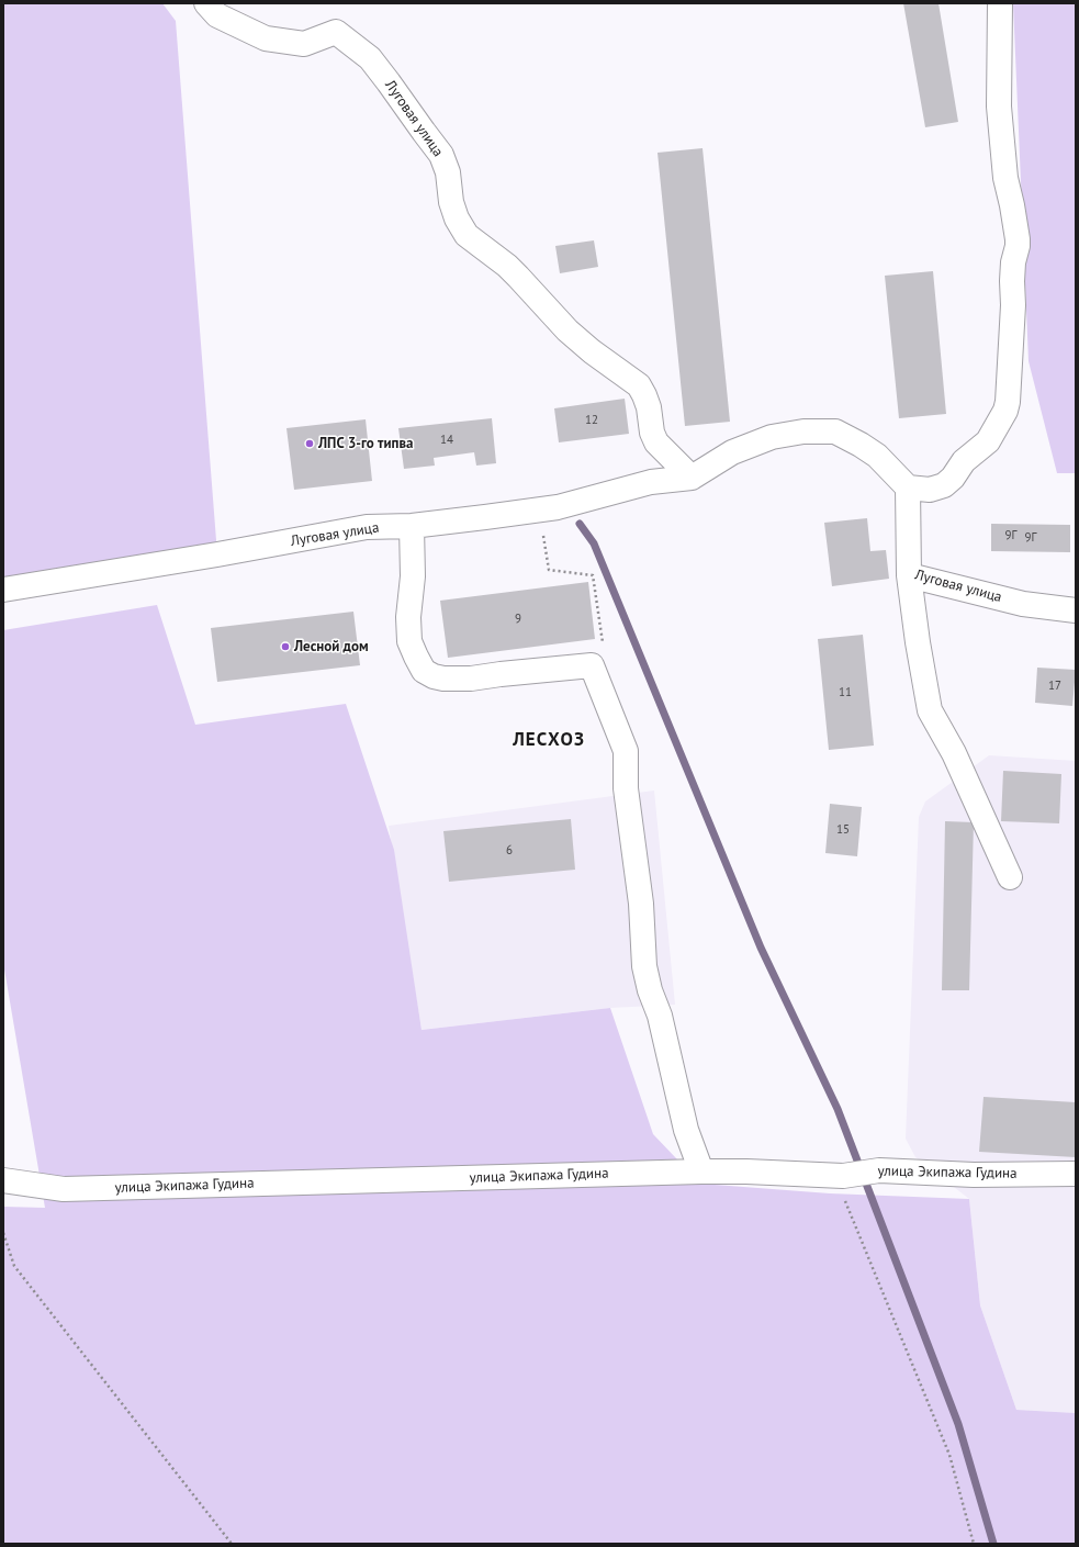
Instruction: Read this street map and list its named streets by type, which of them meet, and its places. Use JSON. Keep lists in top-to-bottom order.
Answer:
{
  "streets": {
    "street": ["Луговая улица", "улица Экипажа Гудина"]
  },
  "districts": ["ЛЕСХОЗ"],
  "places": ["ЛПС 3-го типва", "Лесной дом"],
  "house_numbers": [
    "12",
    "14",
    "9Г",
    "9Г",
    "9",
    "17",
    "11",
    "15",
    "6"
  ]
}
